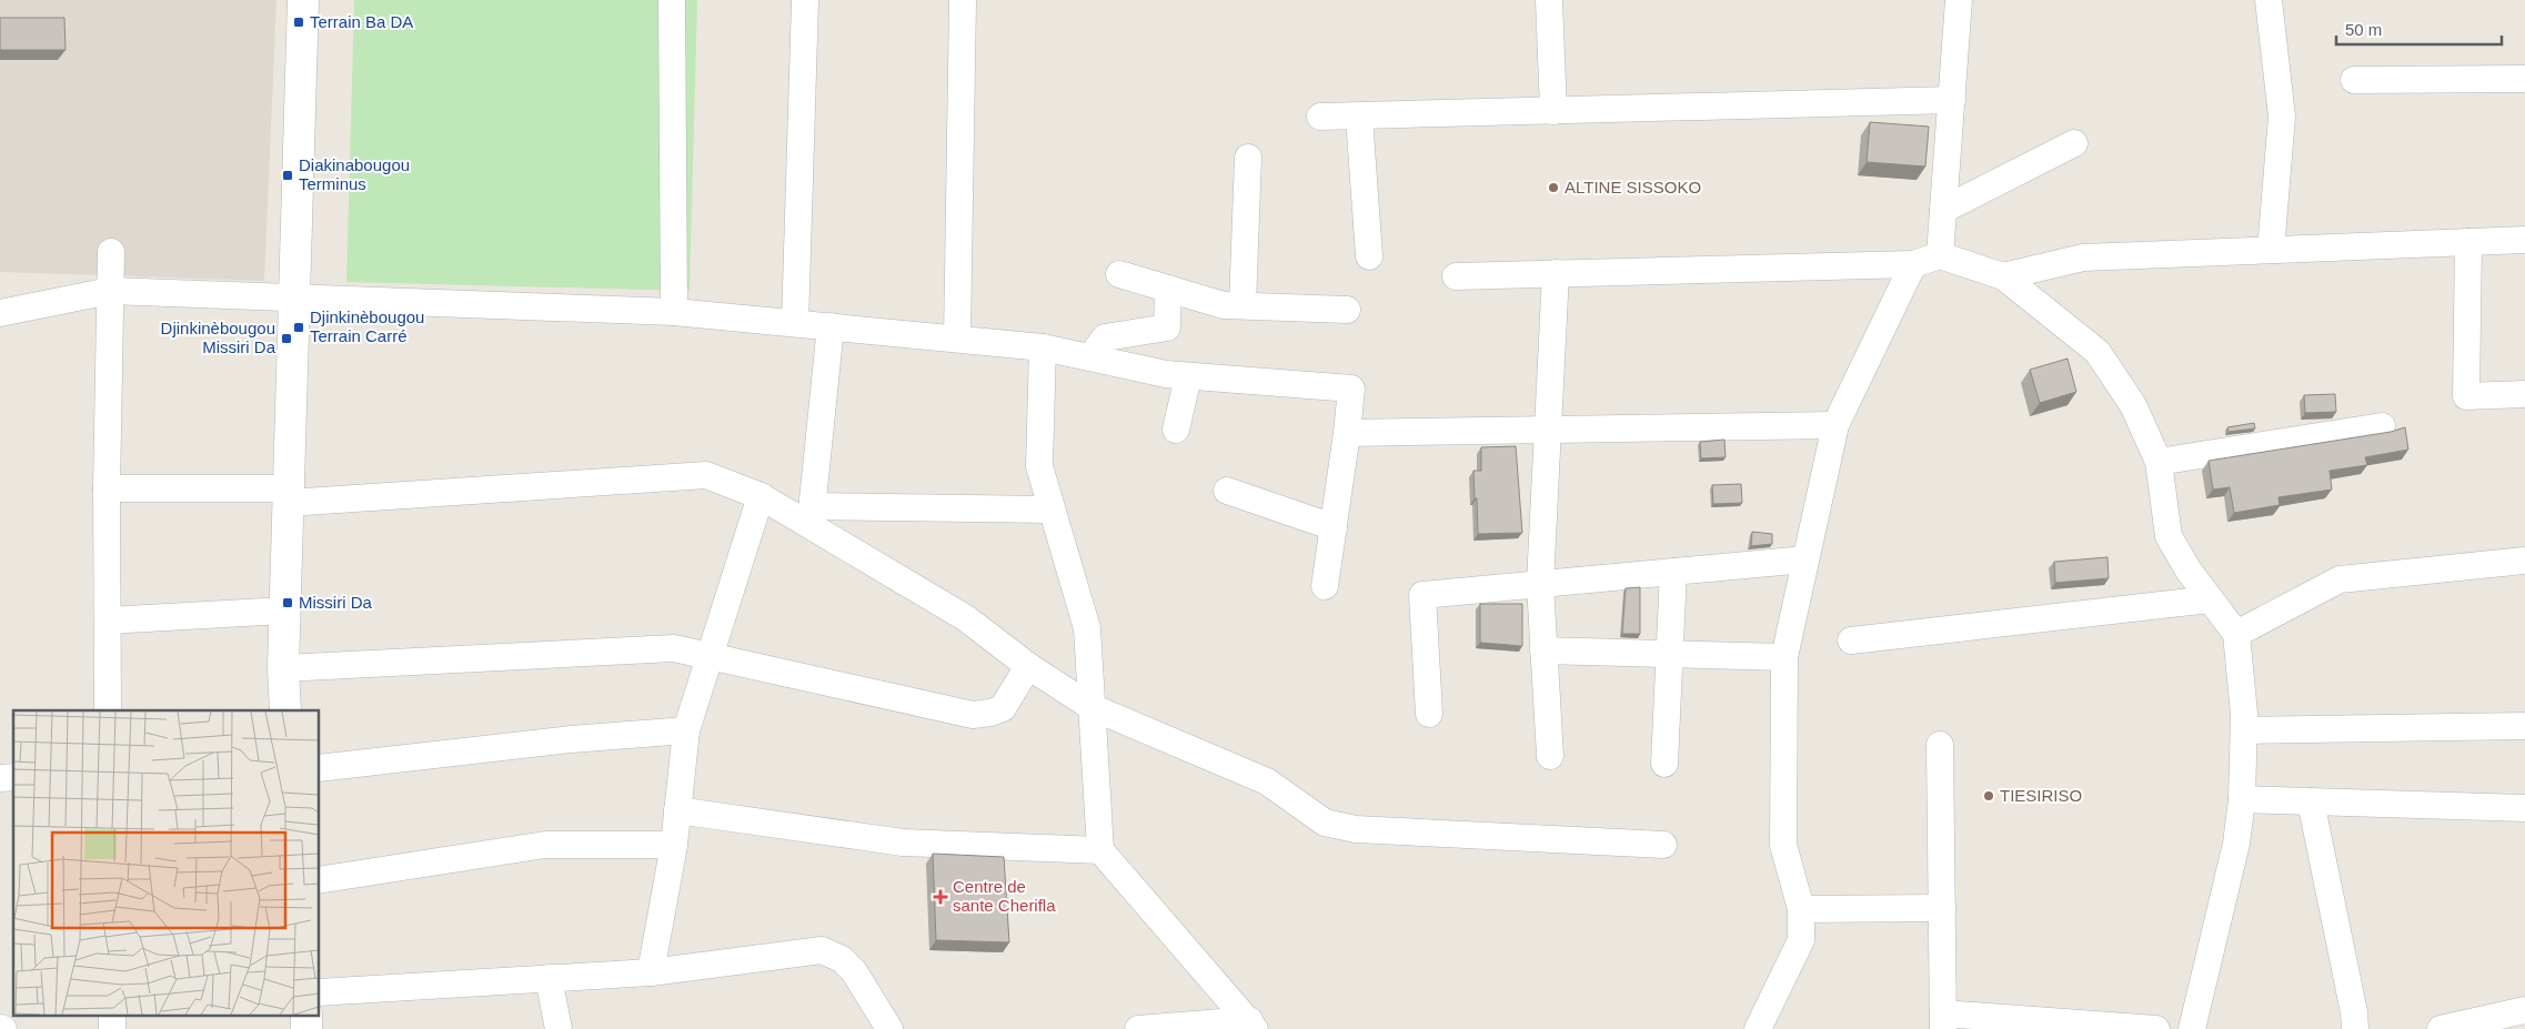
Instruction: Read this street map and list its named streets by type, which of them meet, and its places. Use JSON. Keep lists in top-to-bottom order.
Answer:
{
  "places": {
    "transit": [
      "Terrain Ba DA",
      "Diakinabougou Terminus",
      "Djinkinèbougou Terrain Carré",
      "Djinkinèbougou Missiri Da",
      "Missiri Da"
    ],
    "other": ["ALTINE SISSOKO", "TIESIRISO"],
    "health": ["Centre de sante Cherifla"]
  },
  "scale_bar": "50 m"
}
